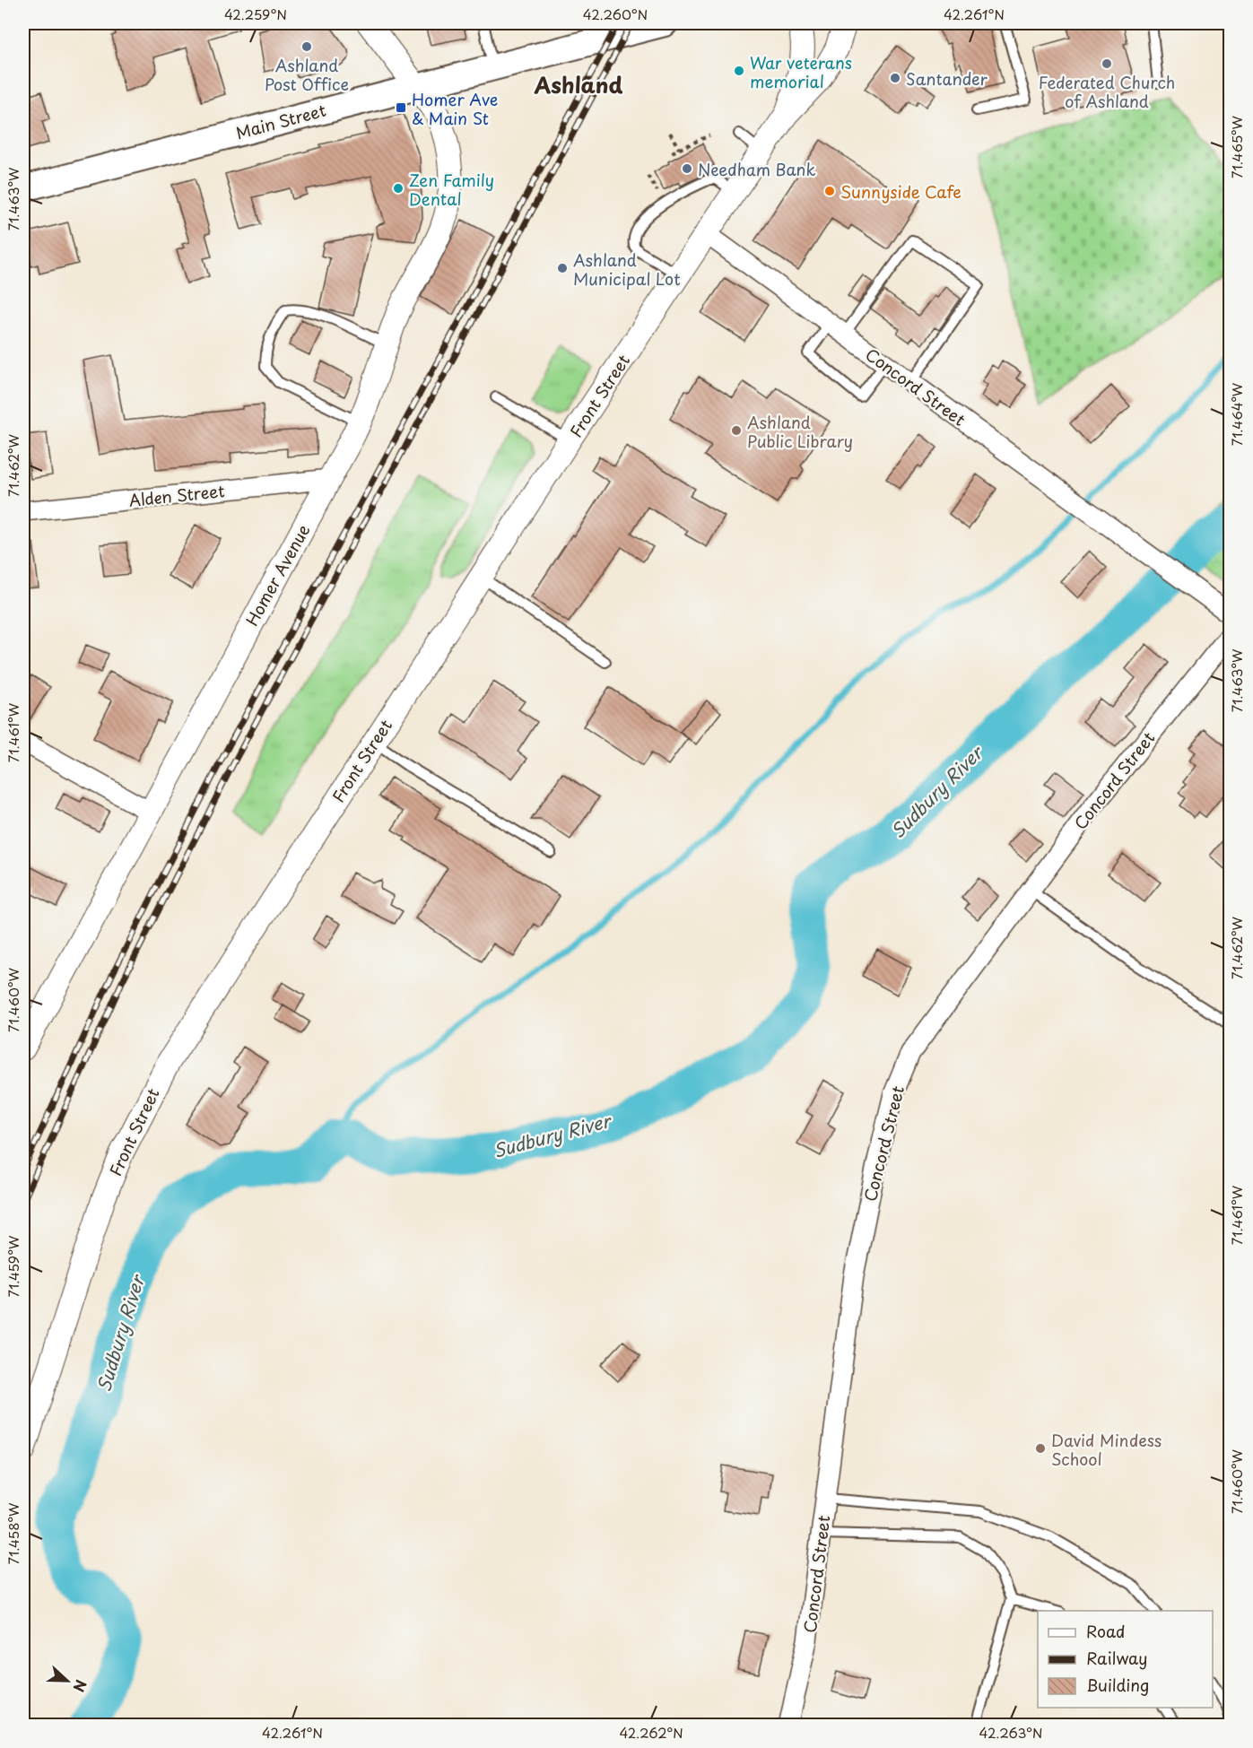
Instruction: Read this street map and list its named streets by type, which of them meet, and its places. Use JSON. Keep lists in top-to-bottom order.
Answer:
{
  "streets": {
    "main road": ["Main Street"],
    "street": [
      "Concord Street",
      "Front Street",
      "Alden Street",
      "Homer Avenue"
    ]
  },
  "crossings": [
    ["Main Street", "Homer Avenue"],
    ["Concord Street", "Front Street"],
    ["Alden Street", "Homer Avenue"]
  ],
  "districts": ["Ashland"],
  "water": ["Sudbury River"],
  "places": {
    "other": [
      "Ashland Post Office",
      "Federated Church of Ashland",
      "War veterans memorial",
      "Santander",
      "Needham Bank",
      "Zen Family Dental",
      "Sunnyside Cafe",
      "Ashland Municipal Lot",
      "Ashland Public Library",
      "David Mindess School"
    ],
    "transit": ["Homer Ave & Main St"]
  },
  "legend": ["Road", "Railway", "Building"],
  "north": "right",
  "coordinates": [
    "42.259°N",
    "42.260°N",
    "42.261°N",
    "71.465°W",
    "71.463°W",
    "71.464°W",
    "71.462°W",
    "71.461°W",
    "71.460°W",
    "71.459°W",
    "71.458°W",
    "42.262°N",
    "42.263°N"
  ]
}
